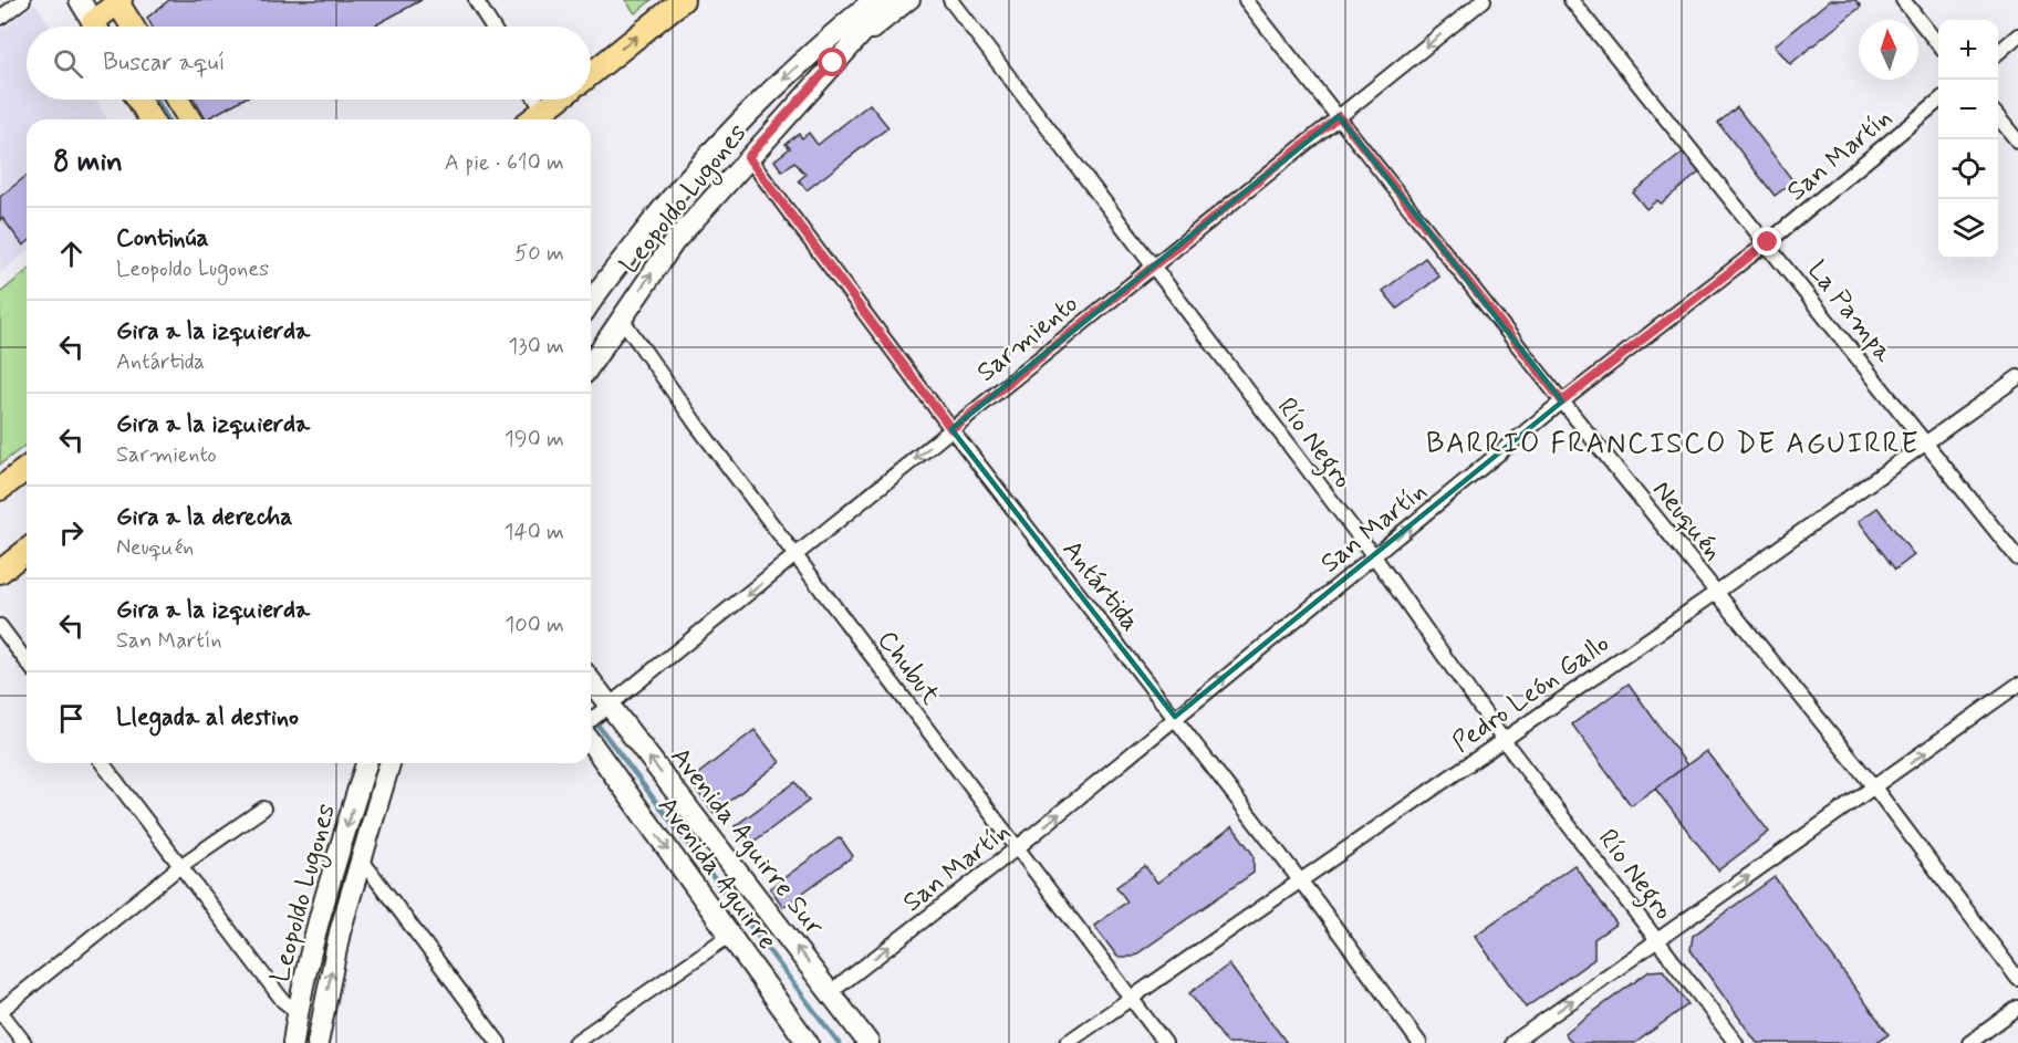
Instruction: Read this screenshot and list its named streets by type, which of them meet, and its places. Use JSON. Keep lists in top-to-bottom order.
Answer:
{
  "streets": {
    "main road": ["Leopoldo Lugones", "Avenida Aguirre Sur", "Avenida Aguirre"],
    "street": [
      "San Martín",
      "La Pampa",
      "Sarmiento",
      "Río Negro",
      "Neuquén",
      "Antártida",
      "Chubut",
      "Pedro León Gallo"
    ]
  },
  "crossings": [
    ["San Martín", "La Pampa"],
    ["San Martín", "Río Negro"],
    ["San Martín", "Neuquén"],
    ["San Martín", "Antártida"],
    ["San Martín", "Chubut"],
    ["San Martín", "Avenida Aguirre Sur"],
    ["Leopoldo Lugones", "Antártida"],
    ["Leopoldo Lugones", "Chubut"],
    ["La Pampa", "Pedro León Gallo"],
    ["Sarmiento", "Río Negro"],
    ["Sarmiento", "Neuquén"],
    ["Sarmiento", "Antártida"],
    ["Sarmiento", "Chubut"],
    ["Sarmiento", "Avenida Aguirre Sur"],
    ["Río Negro", "Pedro León Gallo"],
    ["Neuquén", "Pedro León Gallo"],
    ["Antártida", "Pedro León Gallo"],
    ["Chubut", "Pedro León Gallo"]
  ],
  "one_way": [
    "San Martín",
    "Sarmiento",
    "Avenida Aguirre Sur",
    "Avenida Aguirre"
  ],
  "districts": ["BARRIO FRANCISCO DE AGUIRRE"],
  "north": "top",
  "page": {
    "map_buttons": ["+", "−"],
    "search": "Buscar aquí",
    "heading": ["8 min", "A pie · 610 m"],
    "list": [
      ["Continúa", "Leopoldo Lugones", "50 m"],
      ["Gira a la izquierda", "Antártida", "130 m"],
      ["Gira a la izquierda", "Sarmiento", "190 m"],
      ["Gira a la derecha", "Neuquén", "140 m"],
      ["Gira a la izquierda", "San Martín", "100 m"],
      "Llegada al destino"
    ]
  }
}
